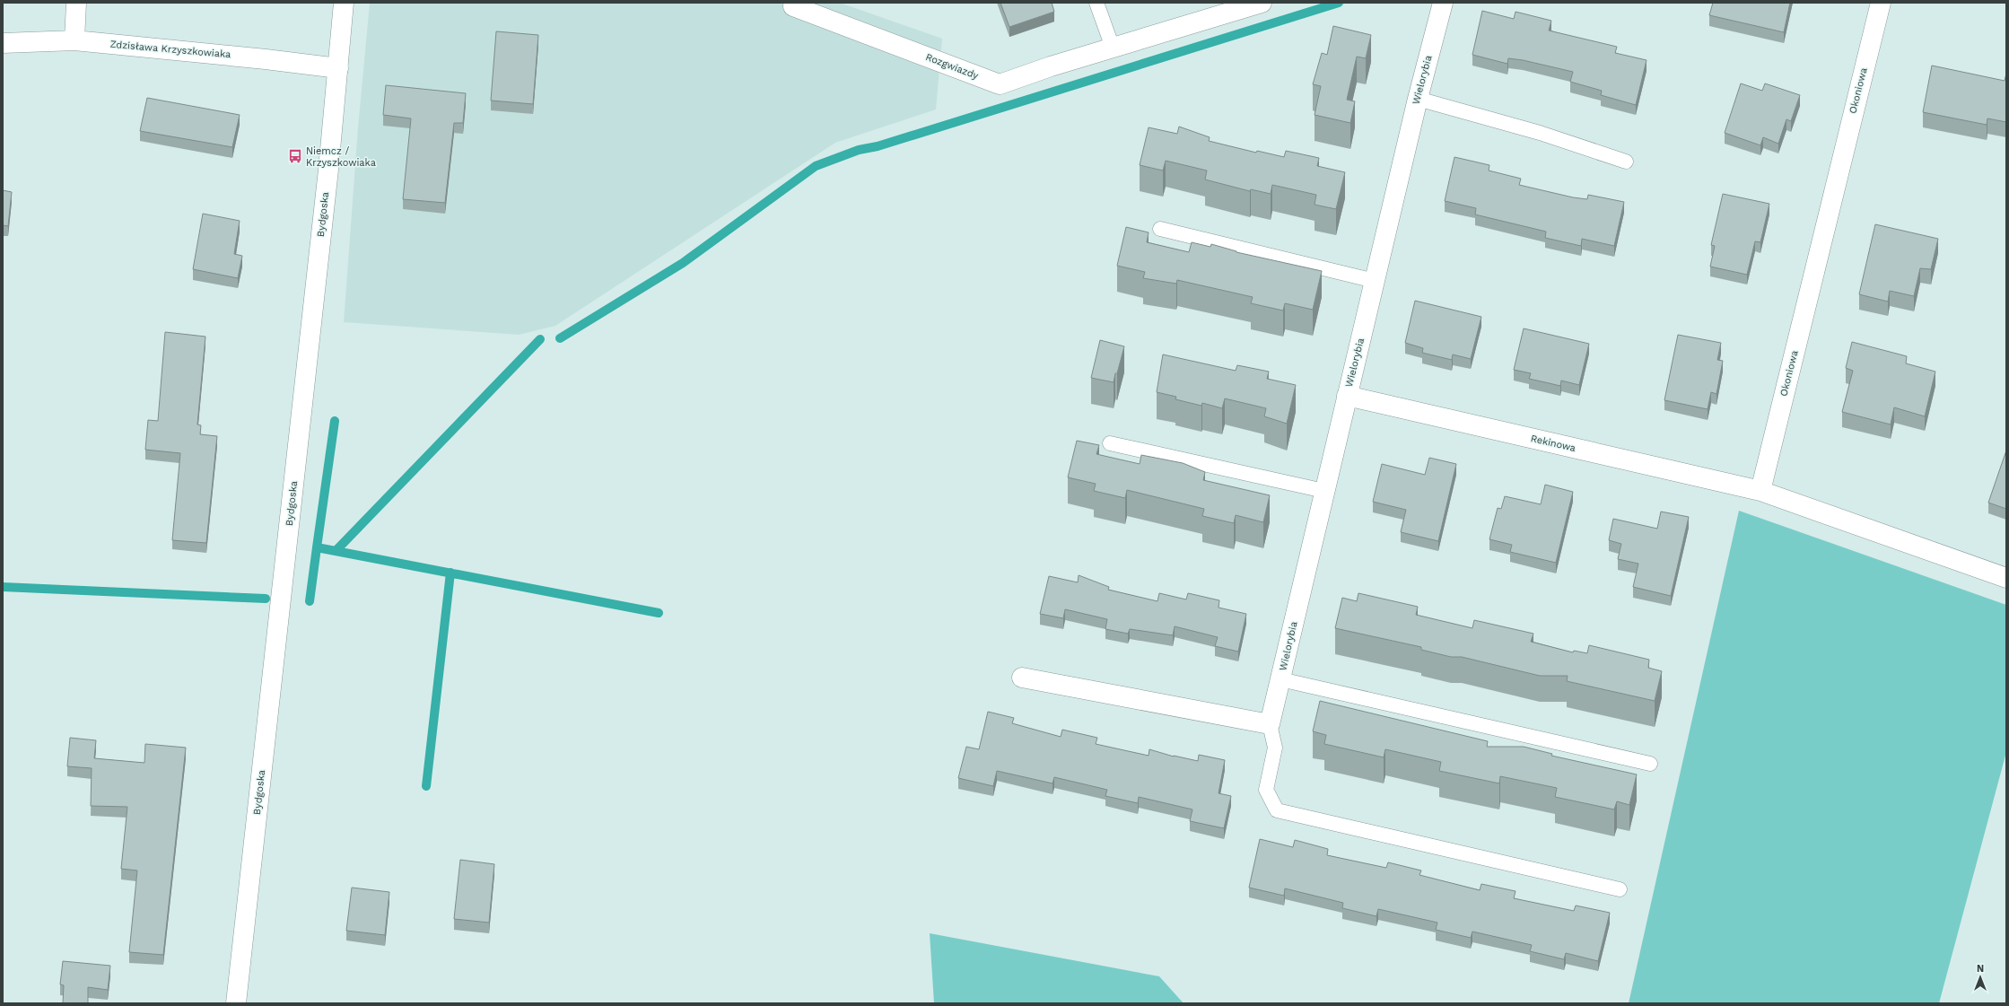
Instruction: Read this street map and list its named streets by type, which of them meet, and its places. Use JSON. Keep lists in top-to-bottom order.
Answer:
{
  "streets": {
    "street": [
      "Zdzisława Krzyszkowiaka",
      "Rozgwiazdy",
      "Wielorybia",
      "Okoniowa",
      "Bydgoska",
      "Rekinowa"
    ]
  },
  "crossings": [
    ["Zdzisława Krzyszkowiaka", "Bydgoska"],
    ["Wielorybia", "Rekinowa"],
    ["Okoniowa", "Rekinowa"]
  ],
  "places": {
    "bus stop": ["Niemcz / Krzyszkowiaka"]
  },
  "north": "top"
}
